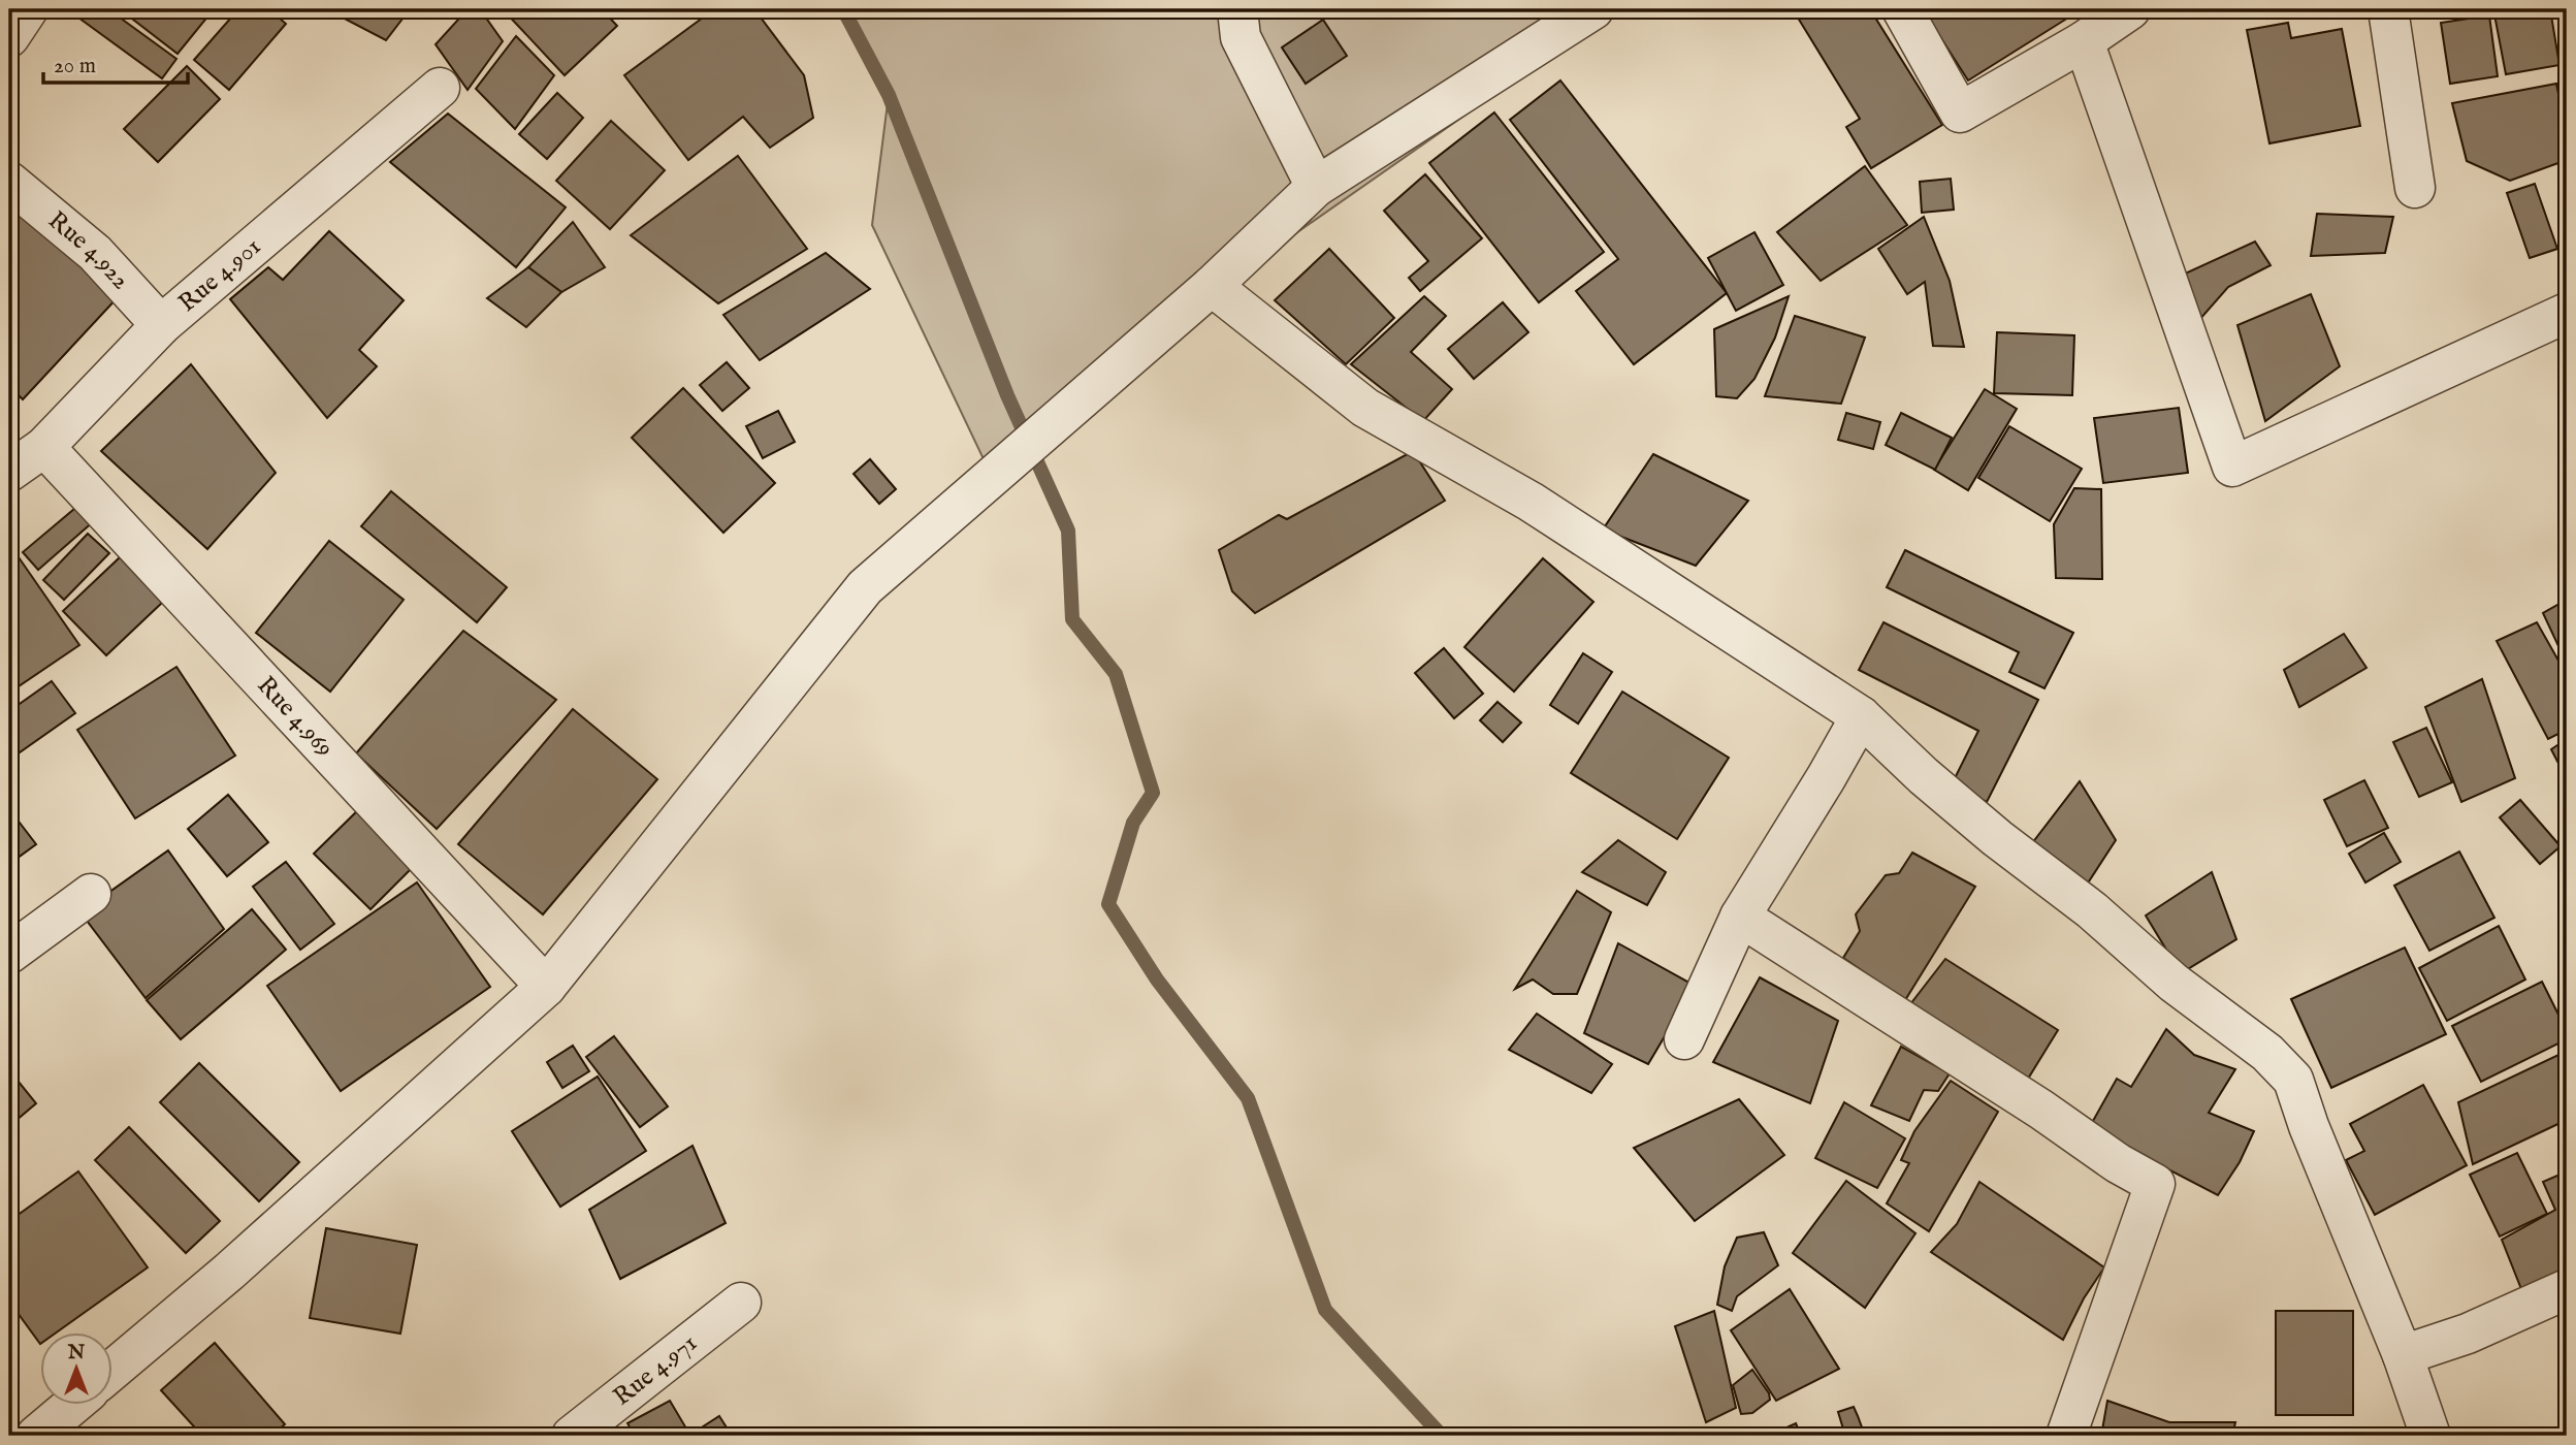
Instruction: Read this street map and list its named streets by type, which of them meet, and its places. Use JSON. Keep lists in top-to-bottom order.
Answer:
{
  "streets": {
    "street": [
      "Rue 4.922",
      "Rue 4.901",
      "Rue 4.969",
      "Rue 4.971"
    ]
  },
  "crossings": [
    ["Rue 4.922", "Rue 4.901"],
    ["Rue 4.901", "Rue 4.969"]
  ],
  "scale_bar": "20 m",
  "north": "top"
}
